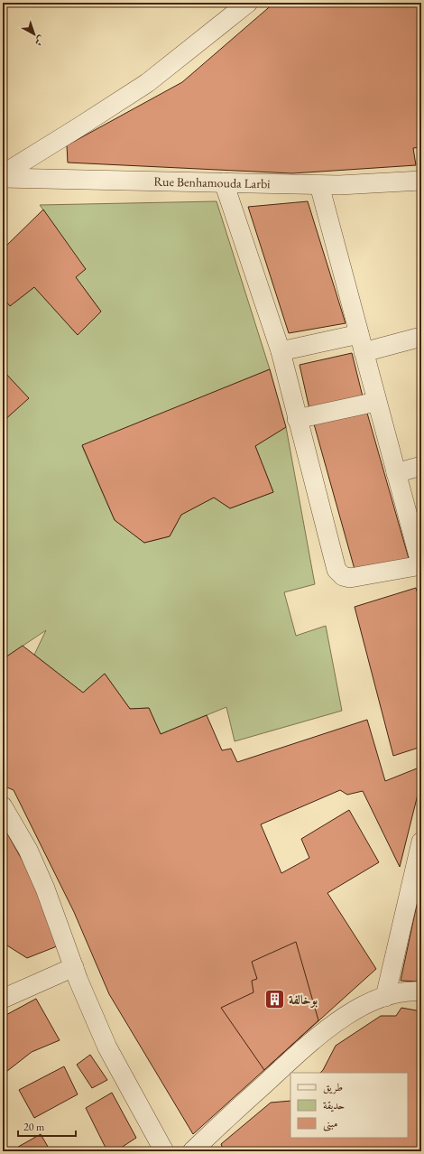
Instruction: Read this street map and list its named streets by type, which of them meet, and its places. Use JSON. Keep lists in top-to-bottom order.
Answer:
{
  "streets": {
    "street": ["Rue Benhamouda Larbi"]
  },
  "places": {
    "building": ["بوخالفة"]
  },
  "legend": ["طريق", "حديقة", "مبنى"],
  "scale_bar": "20 m",
  "north": "bottom right"
}
